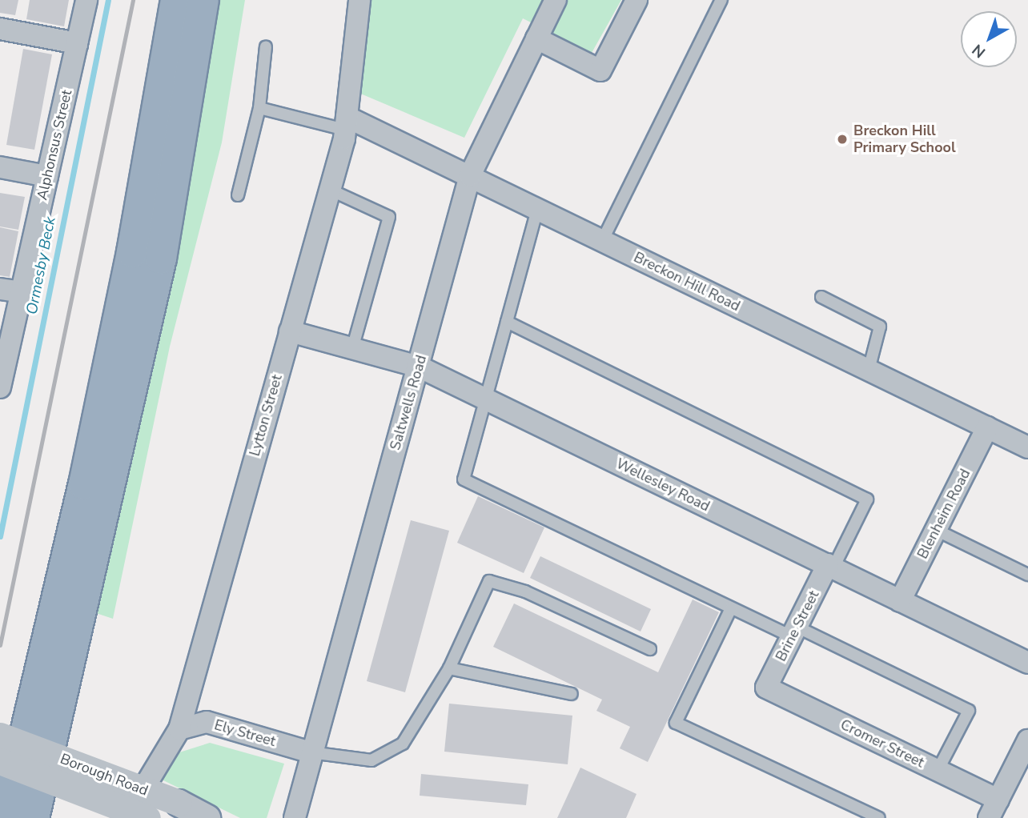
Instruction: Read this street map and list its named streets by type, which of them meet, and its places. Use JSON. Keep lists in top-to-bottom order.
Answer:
{
  "streets": {
    "street": [
      "Alphonsus Street",
      "Breckon Hill Road",
      "Saltwells Road",
      "Lytton Street",
      "Wellesley Road",
      "Blenheim Road",
      "Brine Street",
      "Ely Street",
      "Cromer Street",
      "Borough Road"
    ]
  },
  "crossings": [
    ["Breckon Hill Road", "Saltwells Road"],
    ["Breckon Hill Road", "Lytton Street"],
    ["Breckon Hill Road", "Blenheim Road"],
    ["Saltwells Road", "Wellesley Road"],
    ["Saltwells Road", "Ely Street"],
    ["Lytton Street", "Wellesley Road"],
    ["Lytton Street", "Ely Street"],
    ["Wellesley Road", "Blenheim Road"],
    ["Wellesley Road", "Brine Street"],
    ["Brine Street", "Cromer Street"]
  ],
  "water": ["Ormesby Beck"],
  "places": ["Breckon Hill Primary School"],
  "north": "bottom left"
}
